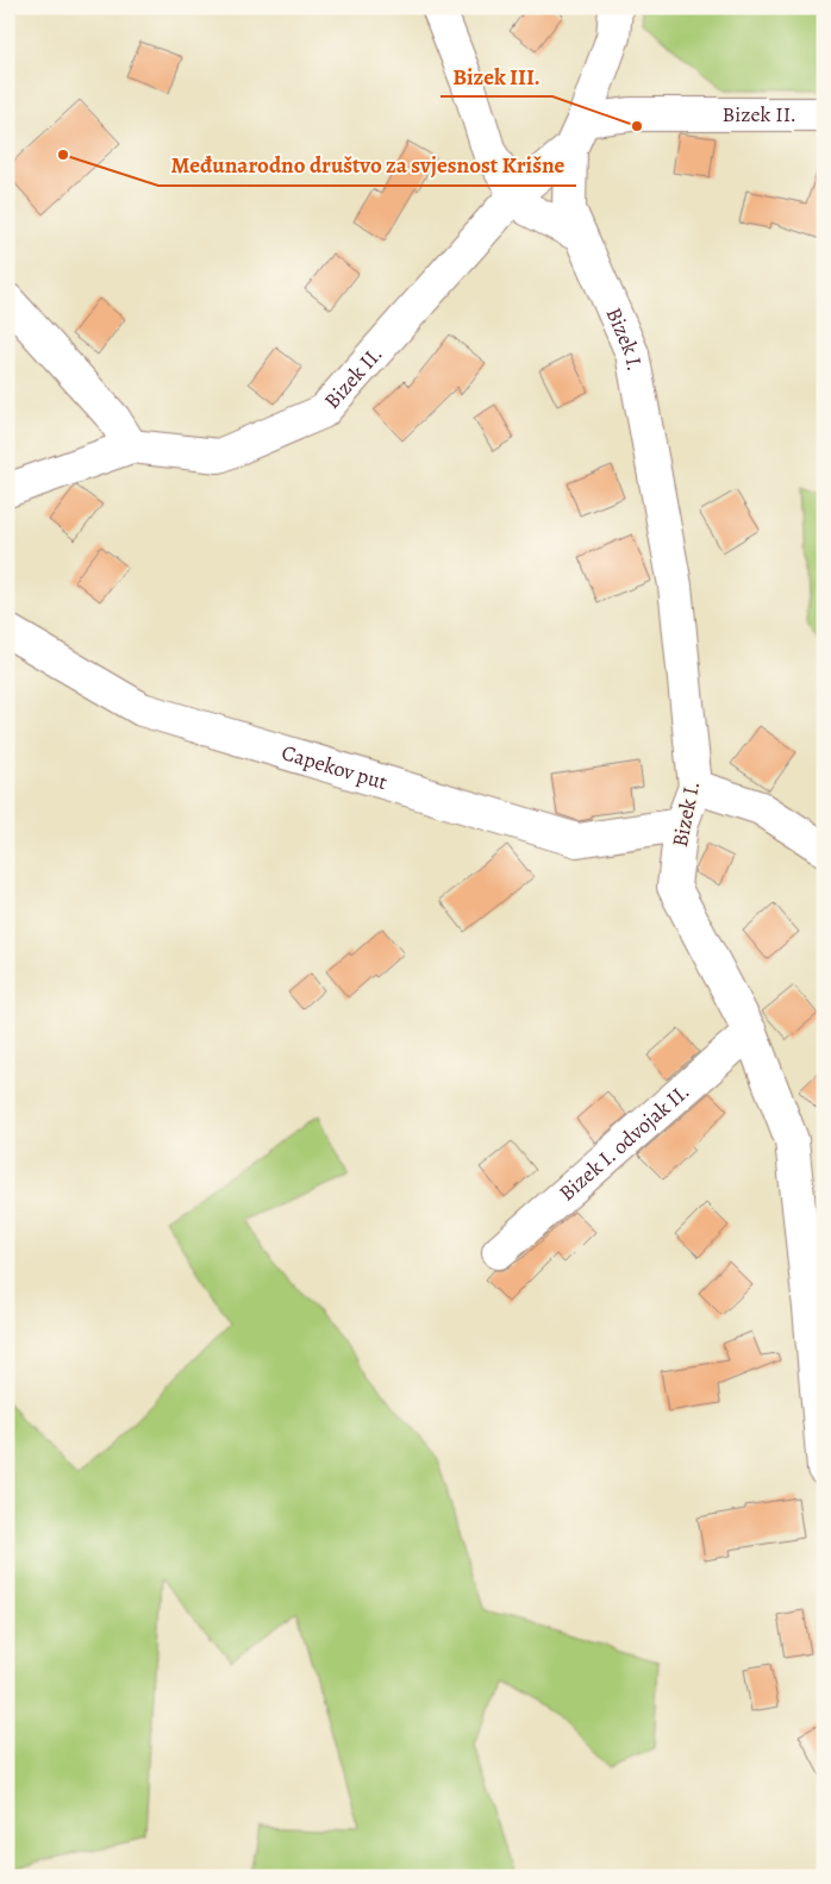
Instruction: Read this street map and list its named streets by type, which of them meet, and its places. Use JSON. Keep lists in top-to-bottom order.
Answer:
{
  "streets": {
    "street": [
      "Bizek II.",
      "Bizek I.",
      "Capekov put",
      "Bizek I. odvojak II."
    ]
  },
  "crossings": [
    ["Bizek II.", "Bizek I."],
    ["Bizek I.", "Capekov put"],
    ["Bizek I.", "Bizek I. odvojak II."]
  ],
  "places": ["Bizek III.", "Međunarodno društvo za svjesnost Krišne"]
}
